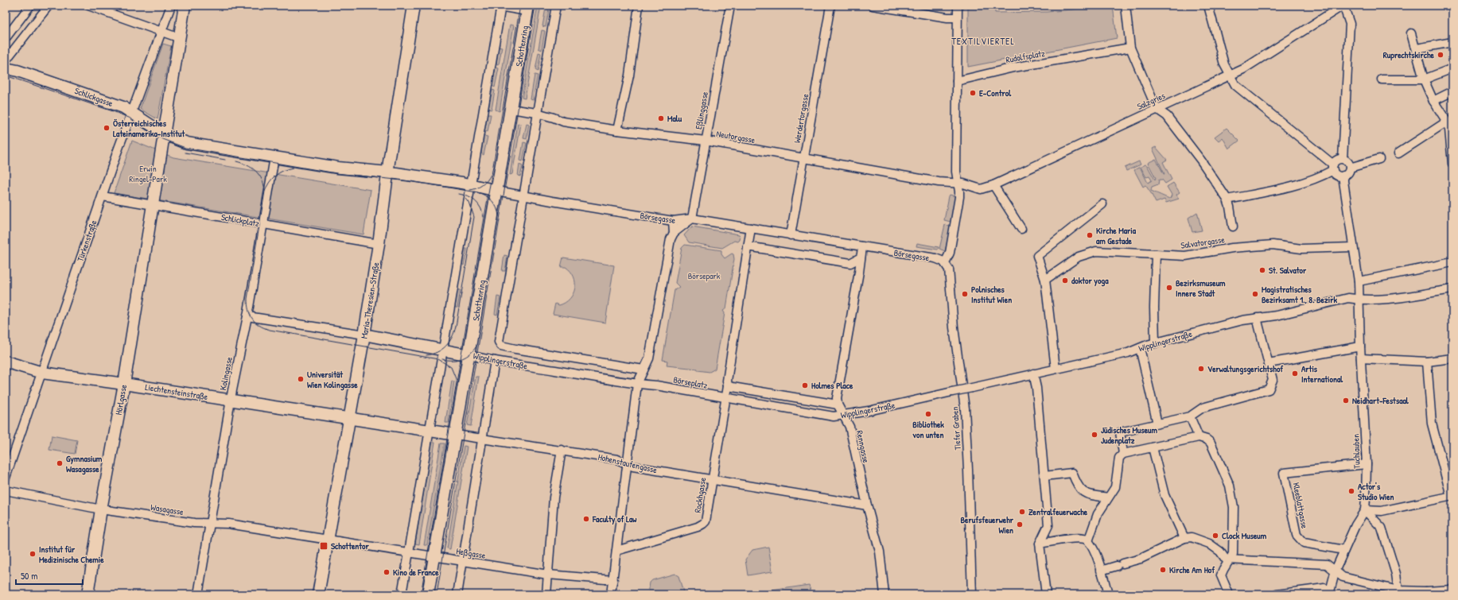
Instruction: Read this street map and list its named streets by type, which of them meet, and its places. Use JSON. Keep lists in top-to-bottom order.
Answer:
{
  "streets": {
    "main road": [
      "Schottenring",
      "Schlickgasse",
      "Börsegasse",
      "Maria-Theresien-Straße",
      "Wipplingerstraße",
      "Liechtensteinstraße",
      "Hörlgasse",
      "Hohenstaufengasse"
    ],
    "street": [
      "Rudolfsplatz",
      "Salzgries",
      "Eßlinggasse",
      "Werdertorgasse",
      "Neutorgasse",
      "Schlickplatz",
      "Türkenstraße",
      "Salvatorgasse",
      "Kolingasse",
      "Börseplatz",
      "Tiefer Graben",
      "Renngasse",
      "Tuchlauben",
      "Rockhgasse",
      "Kleeblattgasse",
      "Wasagasse",
      "Heßgasse"
    ]
  },
  "crossings": [
    ["Schottenring", "Neutorgasse"],
    ["Schottenring", "Börsegasse"],
    ["Schottenring", "Wipplingerstraße"],
    ["Schottenring", "Hohenstaufengasse"],
    ["Schottenring", "Heßgasse"],
    ["Schlickgasse", "Türkenstraße"],
    ["Salzgries", "Neutorgasse"],
    ["Eßlinggasse", "Neutorgasse"],
    ["Eßlinggasse", "Börsegasse"],
    ["Werdertorgasse", "Neutorgasse"],
    ["Werdertorgasse", "Börsegasse"],
    ["Börsegasse", "Maria-Theresien-Straße"],
    ["Börsegasse", "Wipplingerstraße"],
    ["Börsegasse", "Tiefer Graben"],
    ["Börsegasse", "Renngasse"],
    ["Schlickplatz", "Türkenstraße"],
    ["Schlickplatz", "Maria-Theresien-Straße"],
    ["Schlickplatz", "Kolingasse"],
    ["Schlickplatz", "Hörlgasse"],
    ["Türkenstraße", "Liechtensteinstraße"],
    ["Salvatorgasse", "Tuchlauben"],
    ["Maria-Theresien-Straße", "Wipplingerstraße"],
    ["Maria-Theresien-Straße", "Liechtensteinstraße"],
    ["Maria-Theresien-Straße", "Hohenstaufengasse"],
    ["Maria-Theresien-Straße", "Wasagasse"],
    ["Maria-Theresien-Straße", "Heßgasse"],
    ["Wipplingerstraße", "Börseplatz"],
    ["Wipplingerstraße", "Renngasse"],
    ["Wipplingerstraße", "Tuchlauben"],
    ["Wipplingerstraße", "Rockhgasse"],
    ["Kolingasse", "Liechtensteinstraße"],
    ["Kolingasse", "Wasagasse"],
    ["Börseplatz", "Rockhgasse"],
    ["Liechtensteinstraße", "Hörlgasse"],
    ["Liechtensteinstraße", "Hohenstaufengasse"],
    ["Hörlgasse", "Wasagasse"],
    ["Renngasse", "Hohenstaufengasse"],
    ["Tuchlauben", "Kleeblattgasse"],
    ["Hohenstaufengasse", "Rockhgasse"],
    ["Wasagasse", "Heßgasse"]
  ],
  "districts": ["TEXTILVIERTEL"],
  "parks": ["Erwin Ringel-Park", "Börsepark"],
  "places": {
    "other": [
      "Ruprechtskirche",
      "E-Control",
      "Malu",
      "Österreichisches Lateinamerika-Institut",
      "Kirche Maria am Gestade",
      "St. Salvator",
      "doktor yoga",
      "Bezirksmuseum Innere Stadt",
      "Polnisches Institut Wien",
      "Magistratisches Bezirksamt 1., 8. Bezirk",
      "Verwaltungsgerichtshof",
      "Artis International",
      "Universität Wien Kolingasse",
      "Holmes Place",
      "Neidhart-Festsaal",
      "Bibliothek von unten",
      "Jüdisches Museum Judenplatz",
      "Gymnasium Wasagasse",
      "Actor's Studio Wien",
      "Zentralfeuerwache",
      "Faculty of Law",
      "Berufsfeuerwehr Wien",
      "Clock Museum",
      "Institut für Medizinische Chemie",
      "Kirche Am Hof",
      "Kino de France"
    ],
    "transit": ["Schottentor"]
  },
  "scale_bar": "50 m"
}
